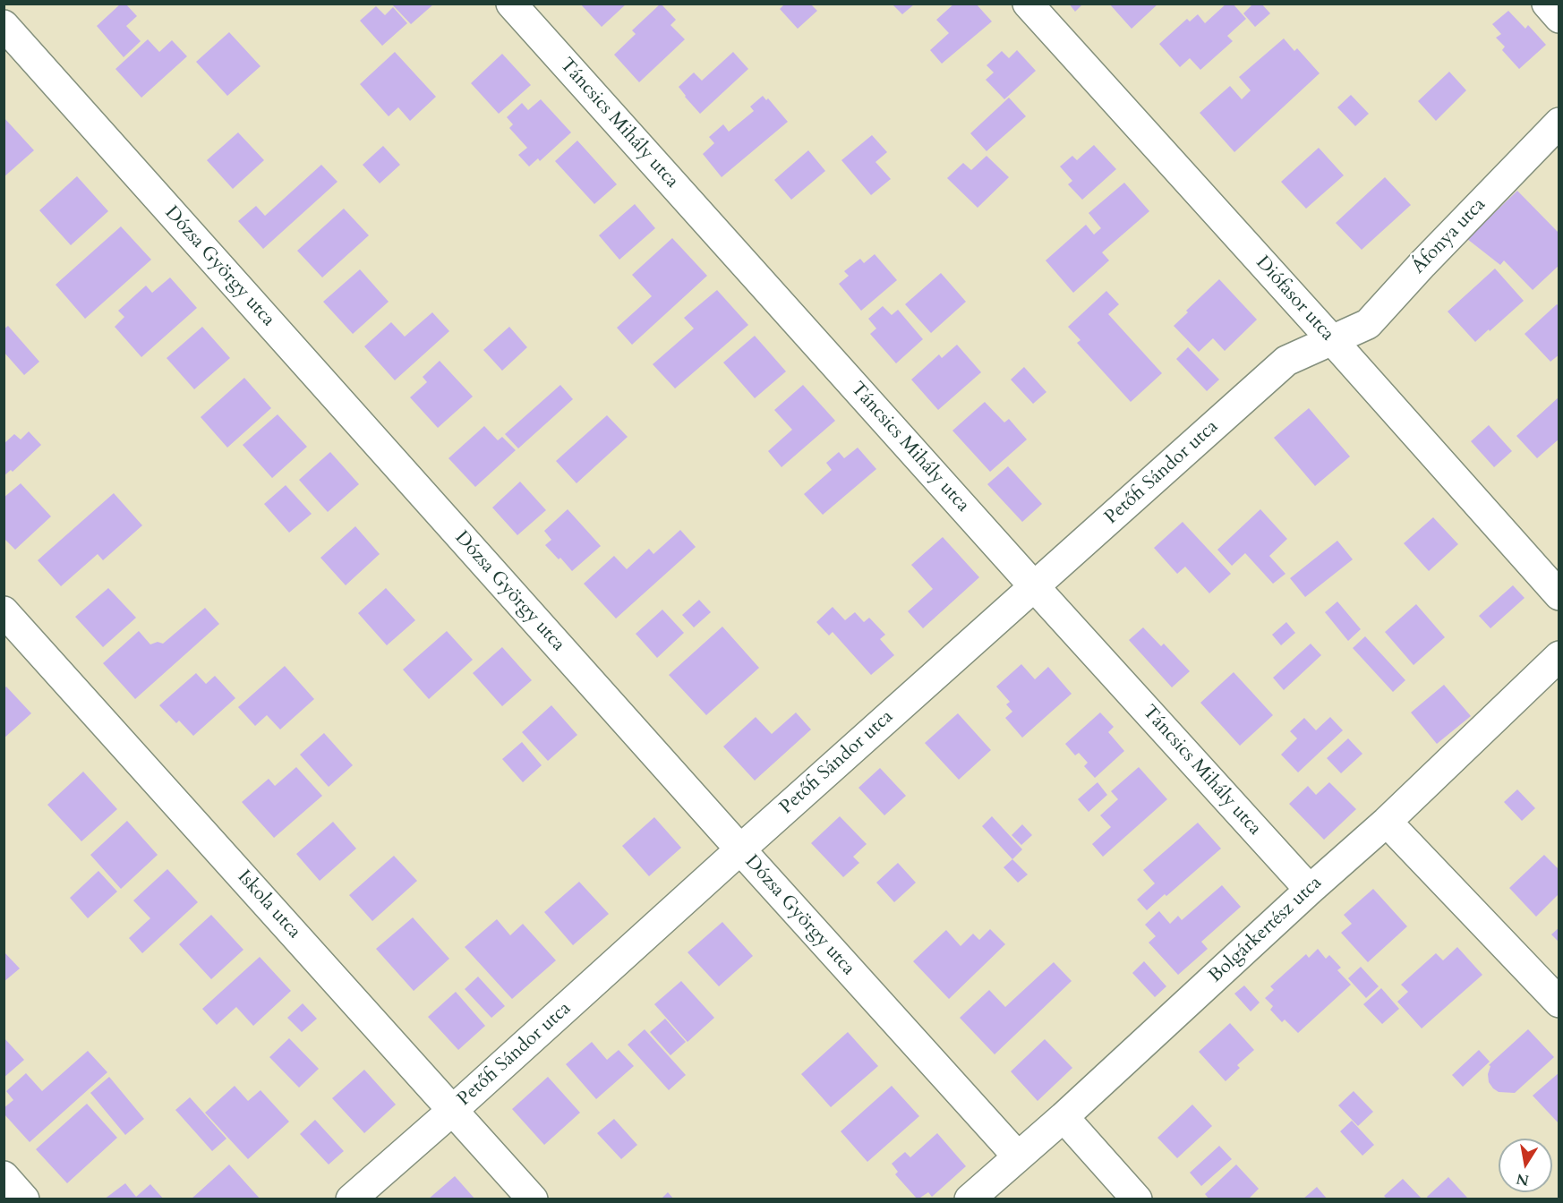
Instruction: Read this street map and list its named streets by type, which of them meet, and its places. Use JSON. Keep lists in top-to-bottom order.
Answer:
{
  "streets": {
    "street": [
      "Táncsics Mihály utca",
      "Áfonya utca",
      "Dózsa György utca",
      "Diófasor utca",
      "Petőfi Sándor utca",
      "Iskola utca",
      "Bolgárkertész utca"
    ]
  },
  "crossings": [
    ["Táncsics Mihály utca", "Petőfi Sándor utca"],
    ["Táncsics Mihály utca", "Bolgárkertész utca"],
    ["Áfonya utca", "Diófasor utca"],
    ["Áfonya utca", "Petőfi Sándor utca"],
    ["Dózsa György utca", "Petőfi Sándor utca"],
    ["Dózsa György utca", "Bolgárkertész utca"],
    ["Diófasor utca", "Petőfi Sándor utca"],
    ["Petőfi Sándor utca", "Iskola utca"]
  ],
  "north": "bottom"
}
